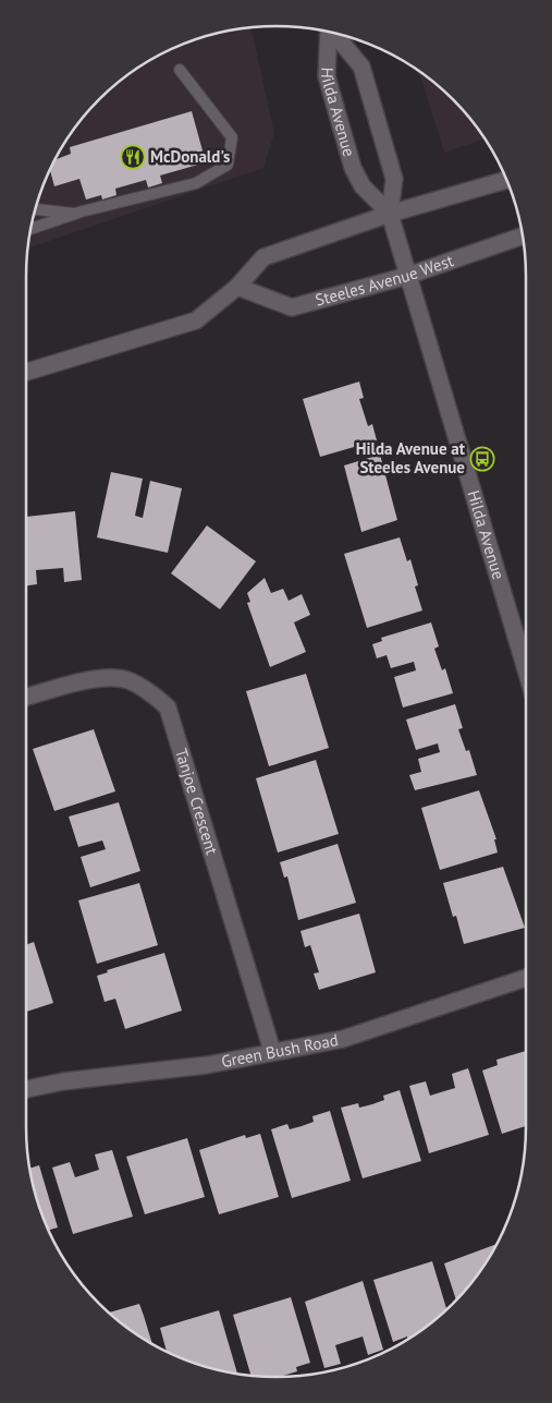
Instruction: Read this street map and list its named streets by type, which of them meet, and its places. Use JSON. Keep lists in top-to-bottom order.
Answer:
{
  "streets": {
    "street": [
      "Hilda Avenue",
      "Steeles Avenue West",
      "Tanjoe Crescent",
      "Green Bush Road"
    ]
  },
  "crossings": [
    ["Hilda Avenue", "Steeles Avenue West"],
    ["Tanjoe Crescent", "Green Bush Road"]
  ],
  "places": {
    "restaurant": ["McDonald's"],
    "bus stop": ["Hilda Avenue at Steeles Avenue"]
  }
}
